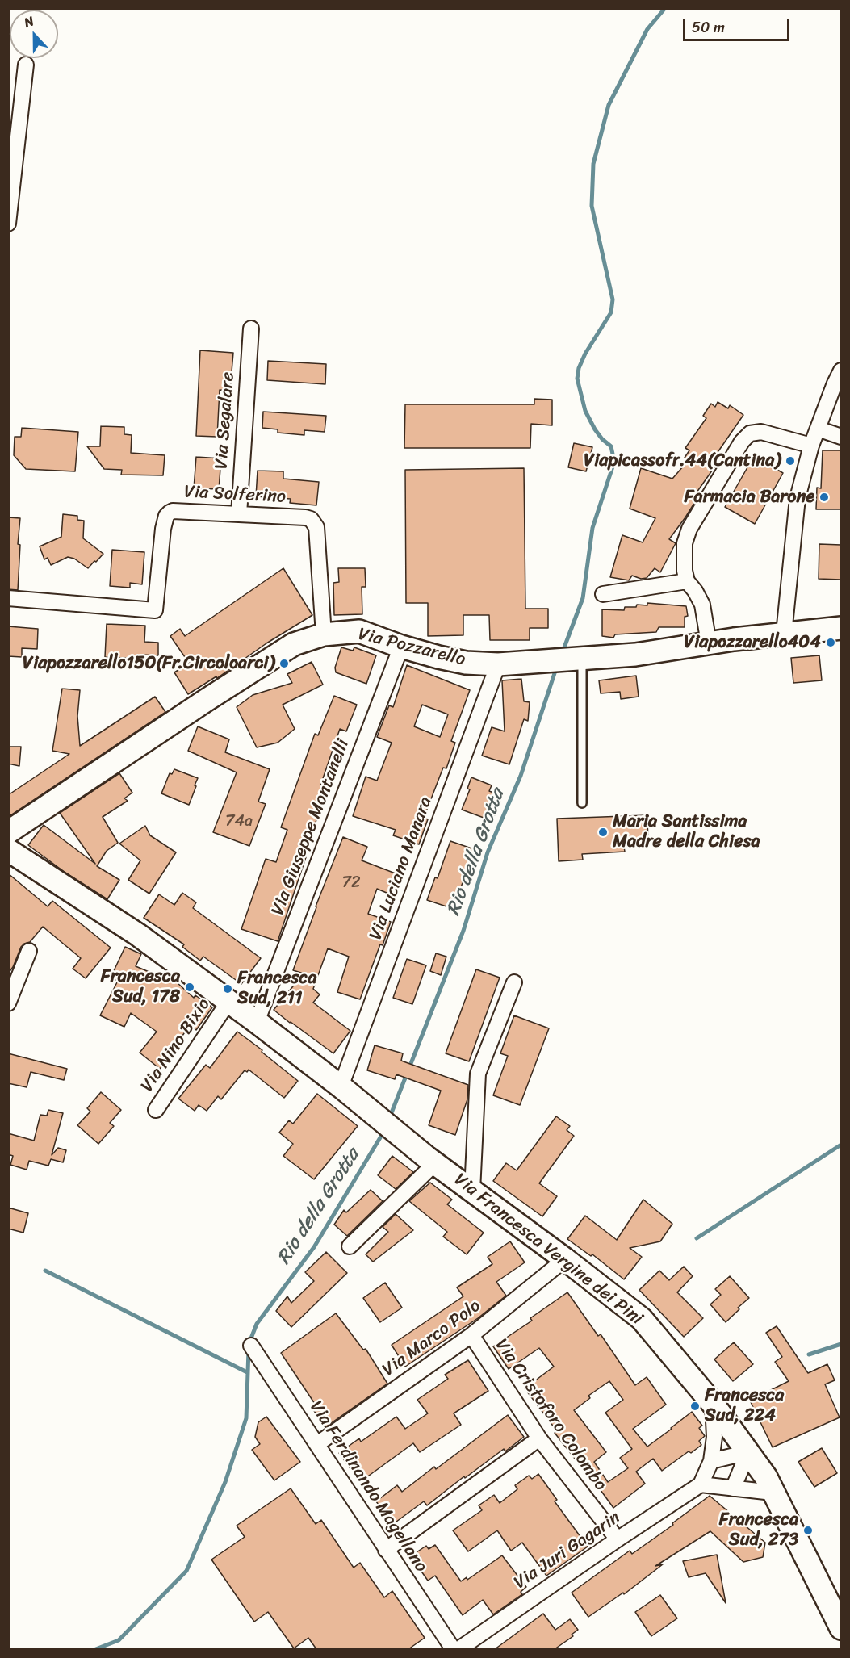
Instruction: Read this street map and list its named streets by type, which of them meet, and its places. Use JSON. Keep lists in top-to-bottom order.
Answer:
{
  "streets": {
    "street": [
      "Via Segalare",
      "Via Solferino",
      "Via Pozzarello",
      "Via Giuseppe Montanelli",
      "Via Luciano Manara",
      "Via Nino Bixio",
      "Via Francesca Vergine dei Pini",
      "Via Marco Polo",
      "Via Cristoforo Colombo",
      "Via Ferdinando Magellano",
      "Via Juri Gagarin"
    ]
  },
  "crossings": [
    ["Via Segalare", "Via Solferino"],
    ["Via Solferino", "Via Pozzarello"],
    ["Via Pozzarello", "Via Giuseppe Montanelli"],
    ["Via Pozzarello", "Via Luciano Manara"],
    ["Via Giuseppe Montanelli", "Via Francesca Vergine dei Pini"],
    ["Via Luciano Manara", "Via Francesca Vergine dei Pini"],
    ["Via Nino Bixio", "Via Francesca Vergine dei Pini"],
    ["Via Francesca Vergine dei Pini", "Via Marco Polo"],
    ["Via Marco Polo", "Via Cristoforo Colombo"],
    ["Via Marco Polo", "Via Ferdinando Magellano"],
    ["Via Cristoforo Colombo", "Via Juri Gagarin"]
  ],
  "water": ["Rio della Grotta"],
  "places": [
    "Viapicassofr.44(Cantina)",
    "Farmacia Barone",
    "Viapozzarello404",
    "Viapozzarello150(Fr.Circoloarci)",
    "Maria Santissima Madre della Chiesa",
    "Francesca Sud, 178",
    "Francesca Sud, 211",
    "Francesca Sud, 224",
    "Francesca Sud, 273"
  ],
  "house_numbers": ["74a", "72"],
  "scale_bar": "50 m",
  "north": "top"
}
